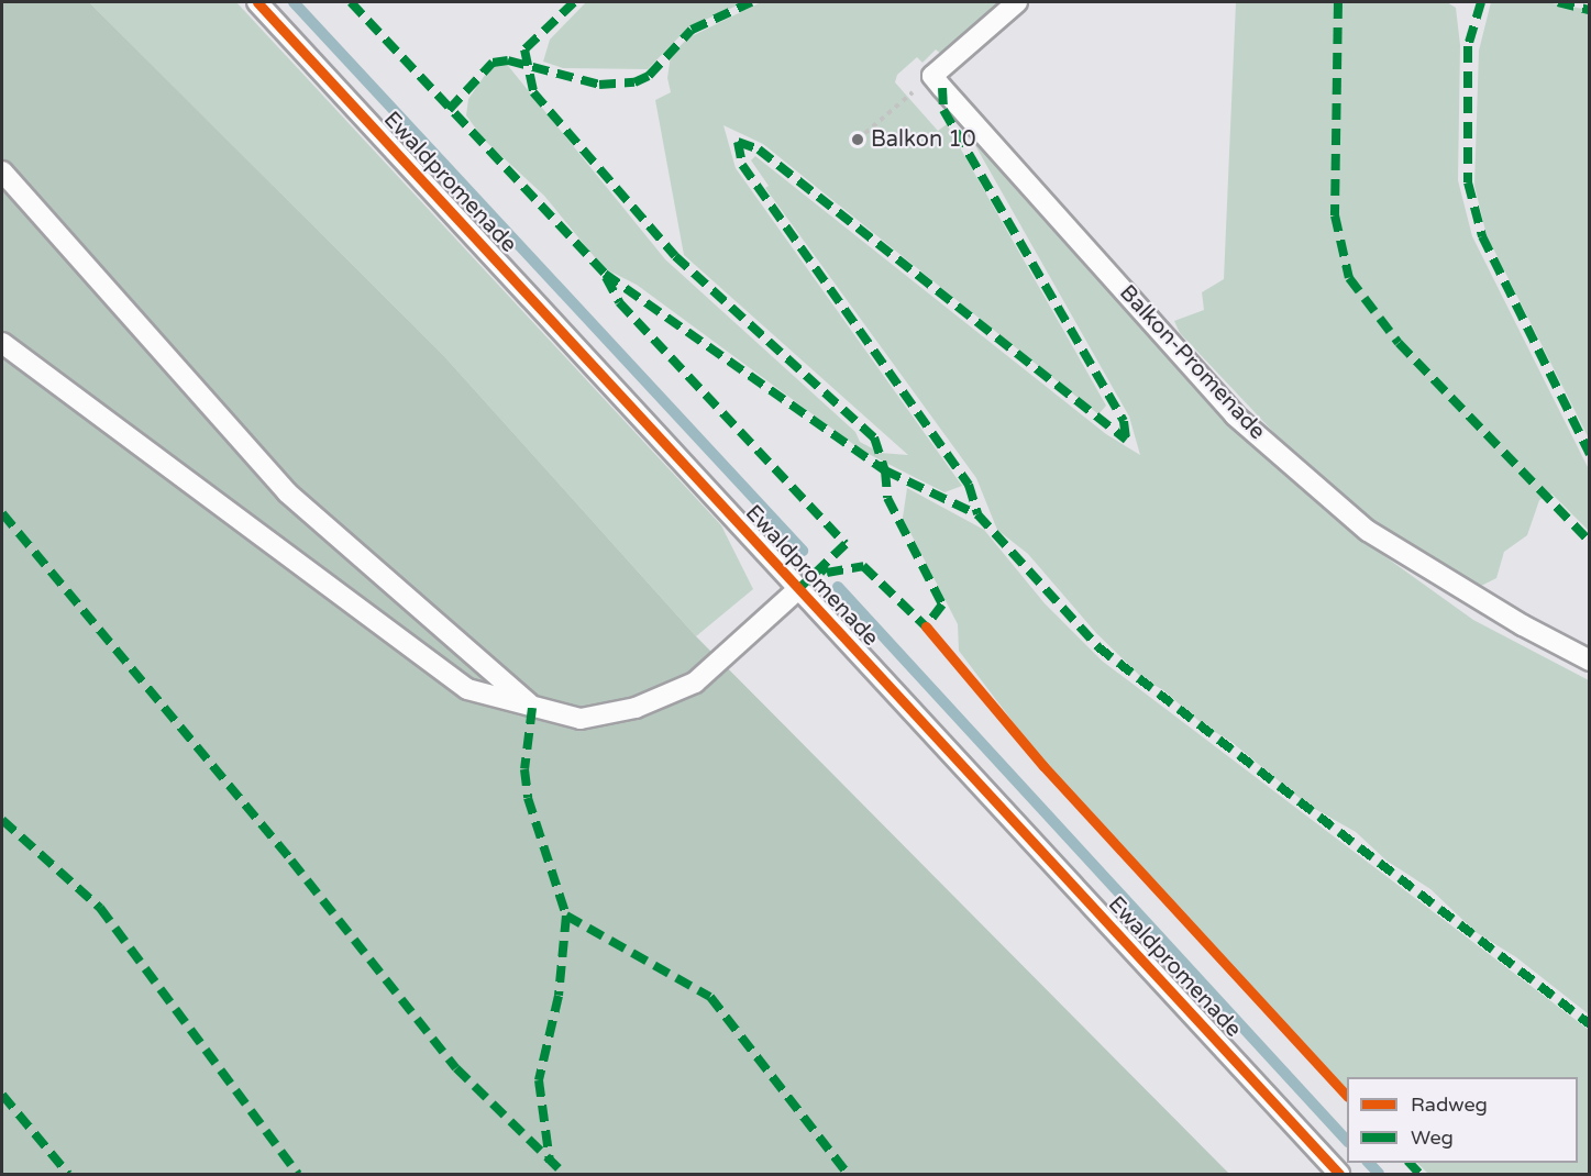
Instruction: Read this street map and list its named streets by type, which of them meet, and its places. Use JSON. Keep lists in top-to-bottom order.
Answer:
{
  "streets": {
    "lane": ["Ewaldpromenade", "Balkon-Promenade"]
  },
  "places": ["Balkon 10"],
  "legend": ["Radweg", "Weg"]
}
